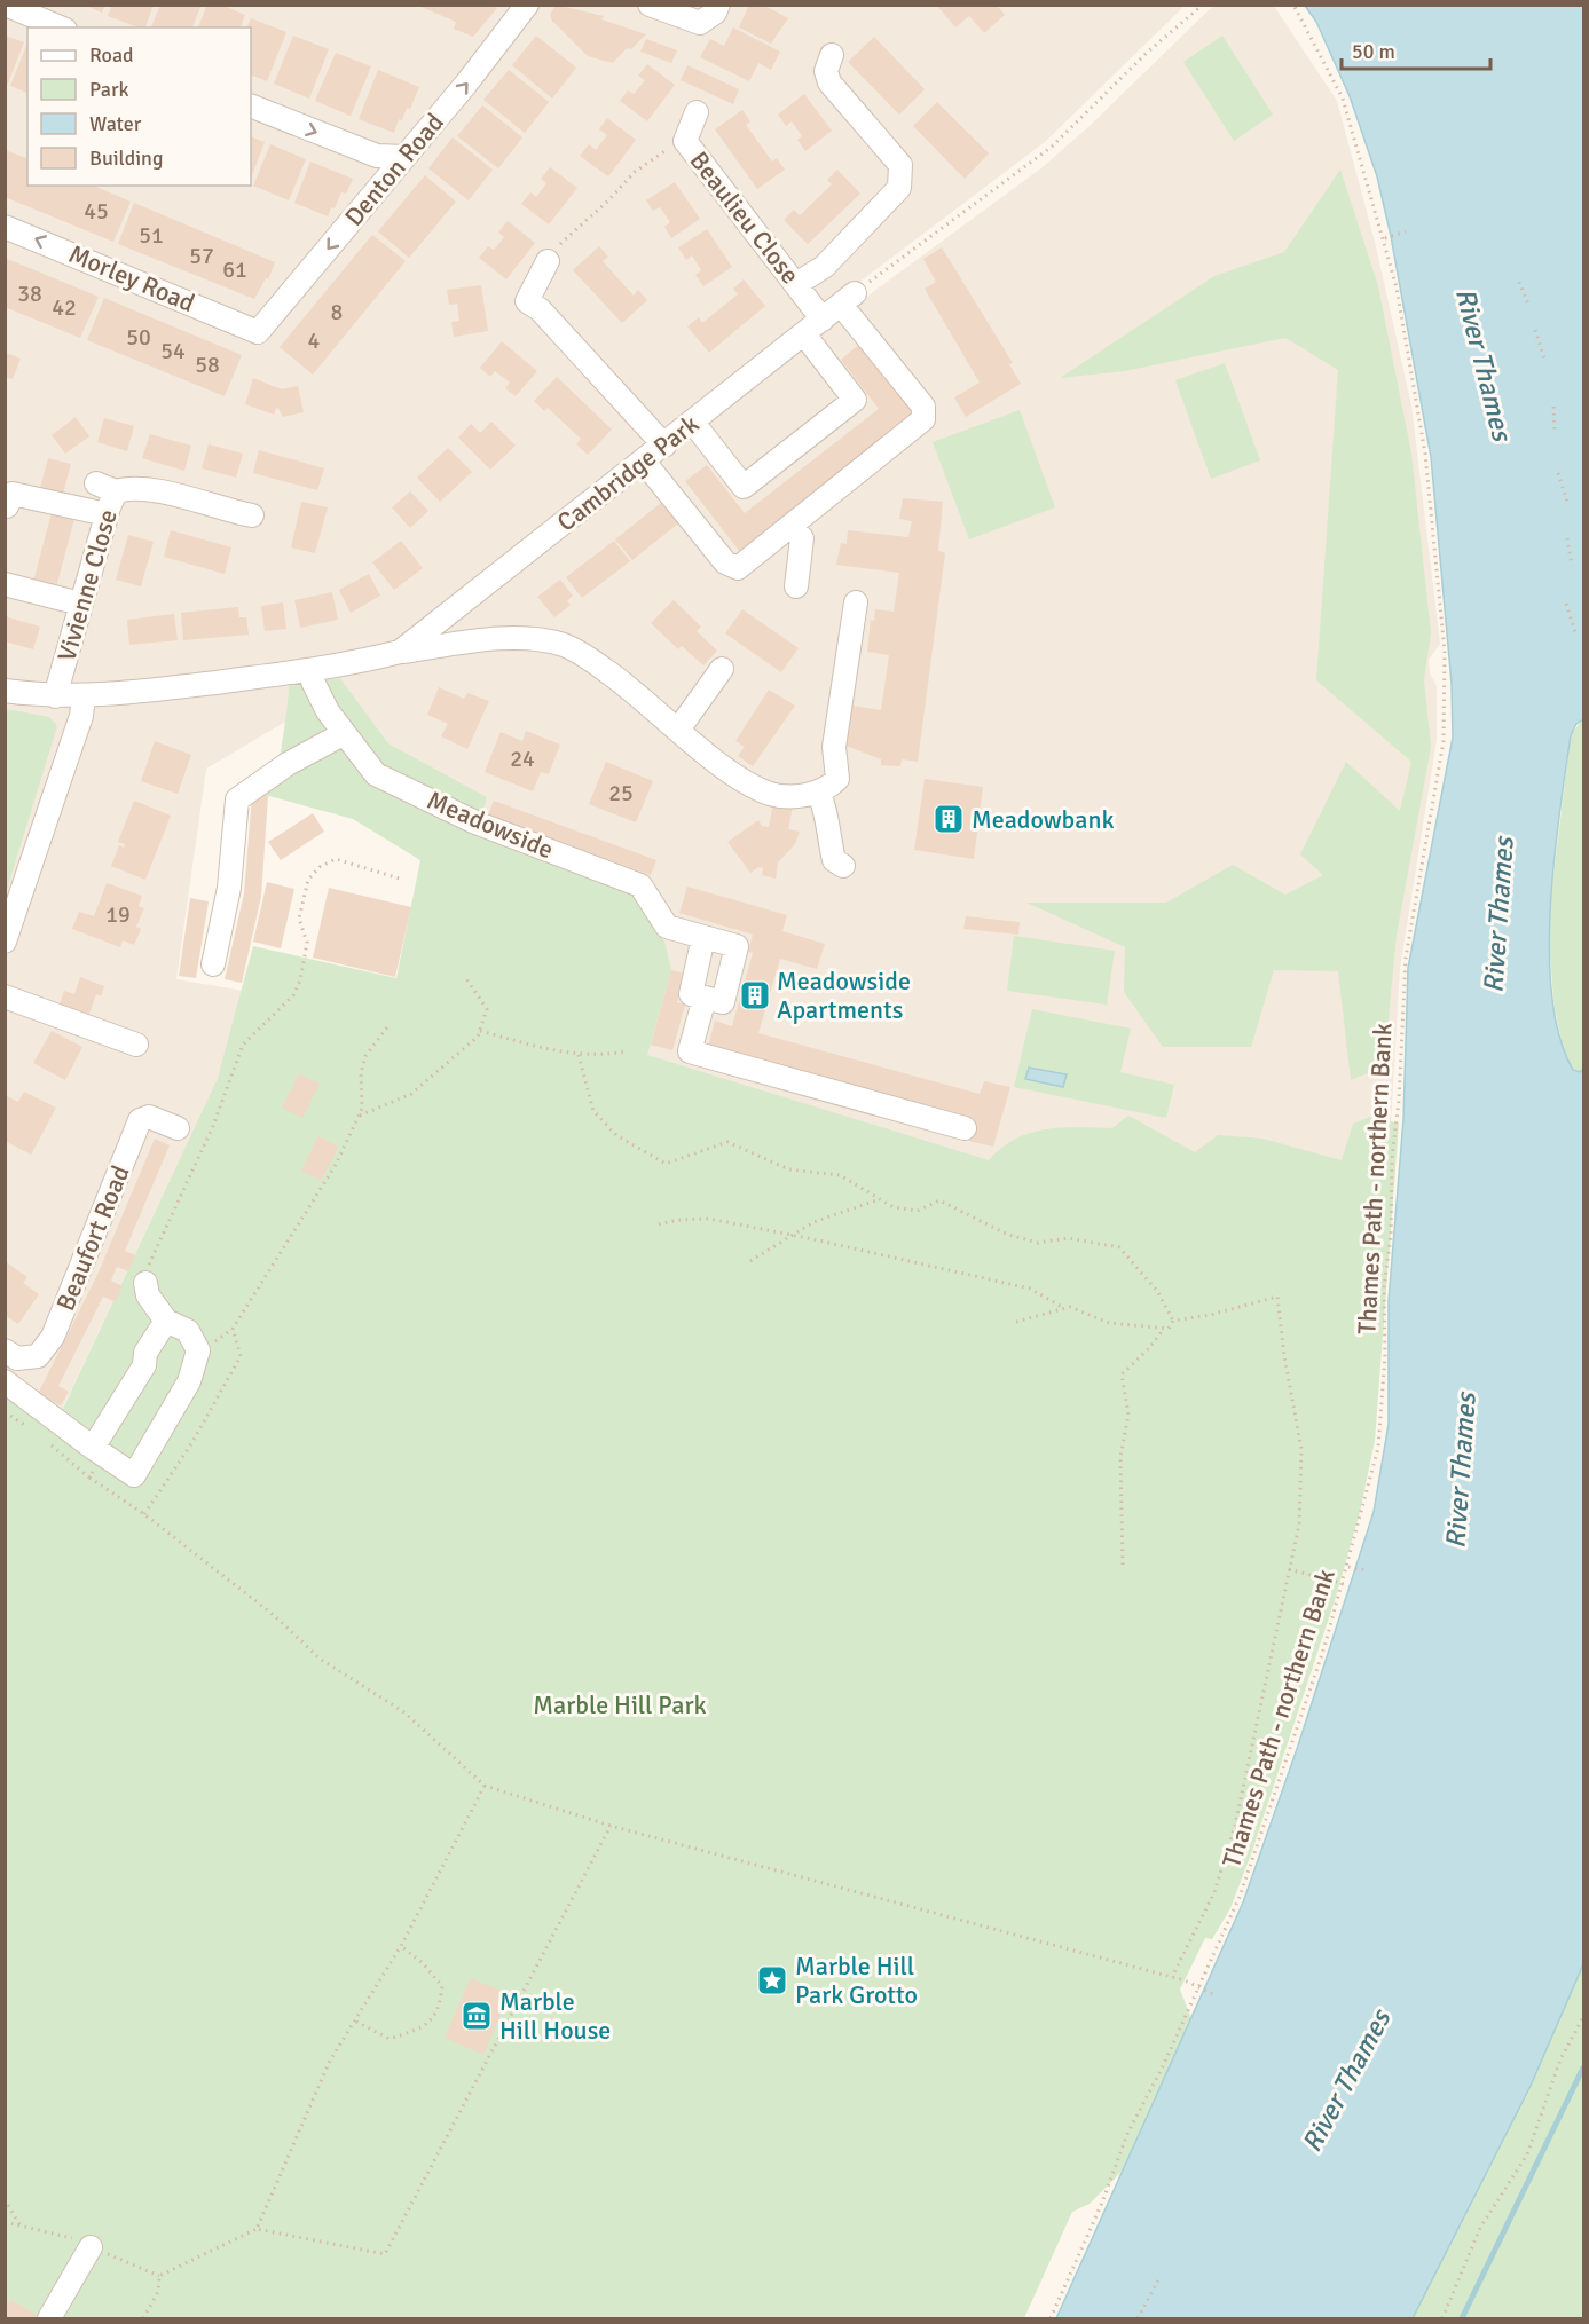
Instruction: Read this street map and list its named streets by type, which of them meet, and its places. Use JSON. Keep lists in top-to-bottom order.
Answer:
{
  "streets": {
    "street": [
      "Denton Road",
      "Beaulieu Close",
      "Morley Road",
      "Cambridge Park",
      "Vivienne Close",
      "Meadowside",
      "Beaufort Road"
    ],
    "path": ["Thames Path - northern Bank"]
  },
  "crossings": [
    ["Denton Road", "Morley Road"],
    ["Beaulieu Close", "Cambridge Park"],
    ["Cambridge Park", "Vivienne Close"],
    ["Cambridge Park", "Meadowside"]
  ],
  "one_way": ["Morley Road"],
  "water": ["River Thames"],
  "parks": ["Marble Hill Park"],
  "places": {
    "building": ["Meadowbank", "Meadowside Apartments"],
    "place": ["Marble Hill Park Grotto"],
    "museum": ["Marble Hill House"]
  },
  "house_numbers": [
    "45",
    "51",
    "57",
    "61",
    "38",
    "42",
    "8",
    "50",
    "4",
    "54",
    "58",
    "24",
    "25",
    "19"
  ],
  "legend": [
    "Road",
    "Park",
    "Water",
    "Building"
  ],
  "scale_bar": "50 m"
}
